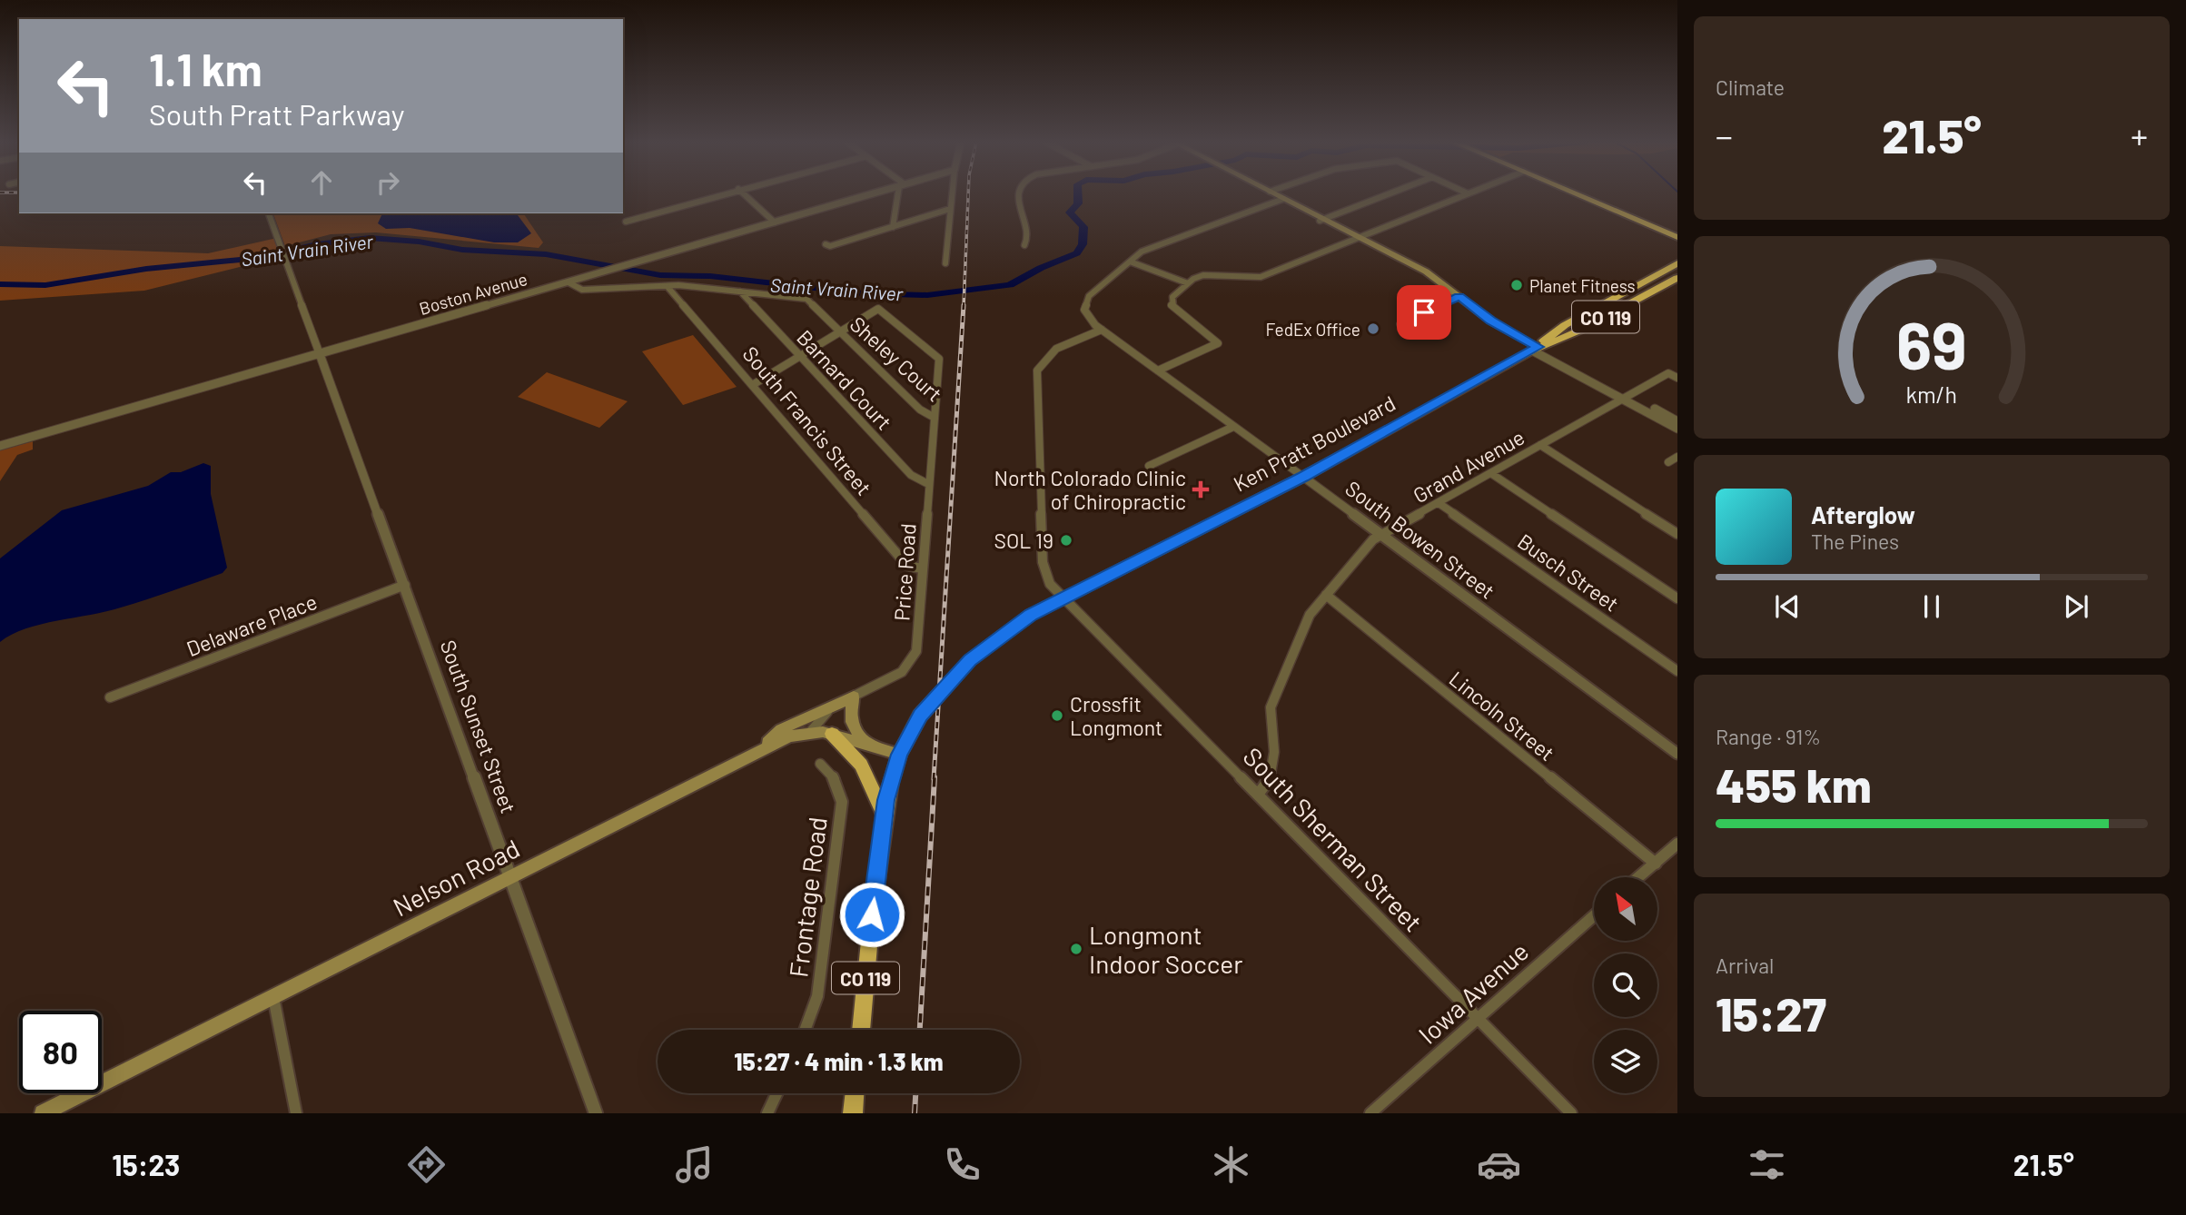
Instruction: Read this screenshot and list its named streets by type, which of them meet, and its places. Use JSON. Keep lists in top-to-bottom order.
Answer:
{
  "streets": {
    "highway": ["CO 119", "Ken Pratt Boulevard"],
    "main road": ["Nelson Road"],
    "street": [
      "Boston Avenue",
      "Sheley Court",
      "Barnard Court",
      "South Francis Street",
      "Grand Avenue",
      "South Bowen Street",
      "Price Road",
      "Busch Street",
      "Delaware Place",
      "Lincoln Street",
      "South Sunset Street",
      "South Sherman Street",
      "Frontage Road",
      "Iowa Avenue"
    ]
  },
  "crossings": [
    ["Boston Avenue", "South Sunset Street"],
    ["Sheley Court", "Barnard Court"],
    ["Sheley Court", "Price Road"],
    ["Barnard Court", "Price Road"],
    ["South Francis Street", "Price Road"],
    ["Ken Pratt Boulevard", "South Bowen Street"],
    ["Ken Pratt Boulevard", "South Sherman Street"],
    ["Ken Pratt Boulevard", "Nelson Road"],
    ["Grand Avenue", "South Bowen Street"],
    ["Grand Avenue", "Busch Street"],
    ["Grand Avenue", "Lincoln Street"],
    ["Grand Avenue", "South Sherman Street"],
    ["South Bowen Street", "South Sherman Street"],
    ["Price Road", "Nelson Road"],
    ["Delaware Place", "South Sunset Street"],
    ["South Sunset Street", "Nelson Road"],
    ["South Sherman Street", "Iowa Avenue"]
  ],
  "water": ["Saint Vrain River"],
  "places": {
    "other": [
      "Planet Fitness",
      "FedEx Office",
      "SOL 19",
      "Crossfit Longmont",
      "Longmont Indoor Soccer"
    ],
    "health": ["North Colorado Clinic of Chiropractic"]
  },
  "north": "top left",
  "page": {
    "tile": [
      "Climate",
      ["Range · 91%", "455 km"],
      ["Arrival", "15:27"]
    ],
    "turn": ["1.1 km", "South Pratt Parkway"],
    "heat": ["−", "21.5°", "+"],
    "song": ["Afterglow", "The Pines"],
    "limit": "80",
    "trip": "15:27 · 4 min · 1.3 km",
    "tabs": ["15:23", "21.5°"],
    "gauge": ["69", "km/h"]
  }
}
